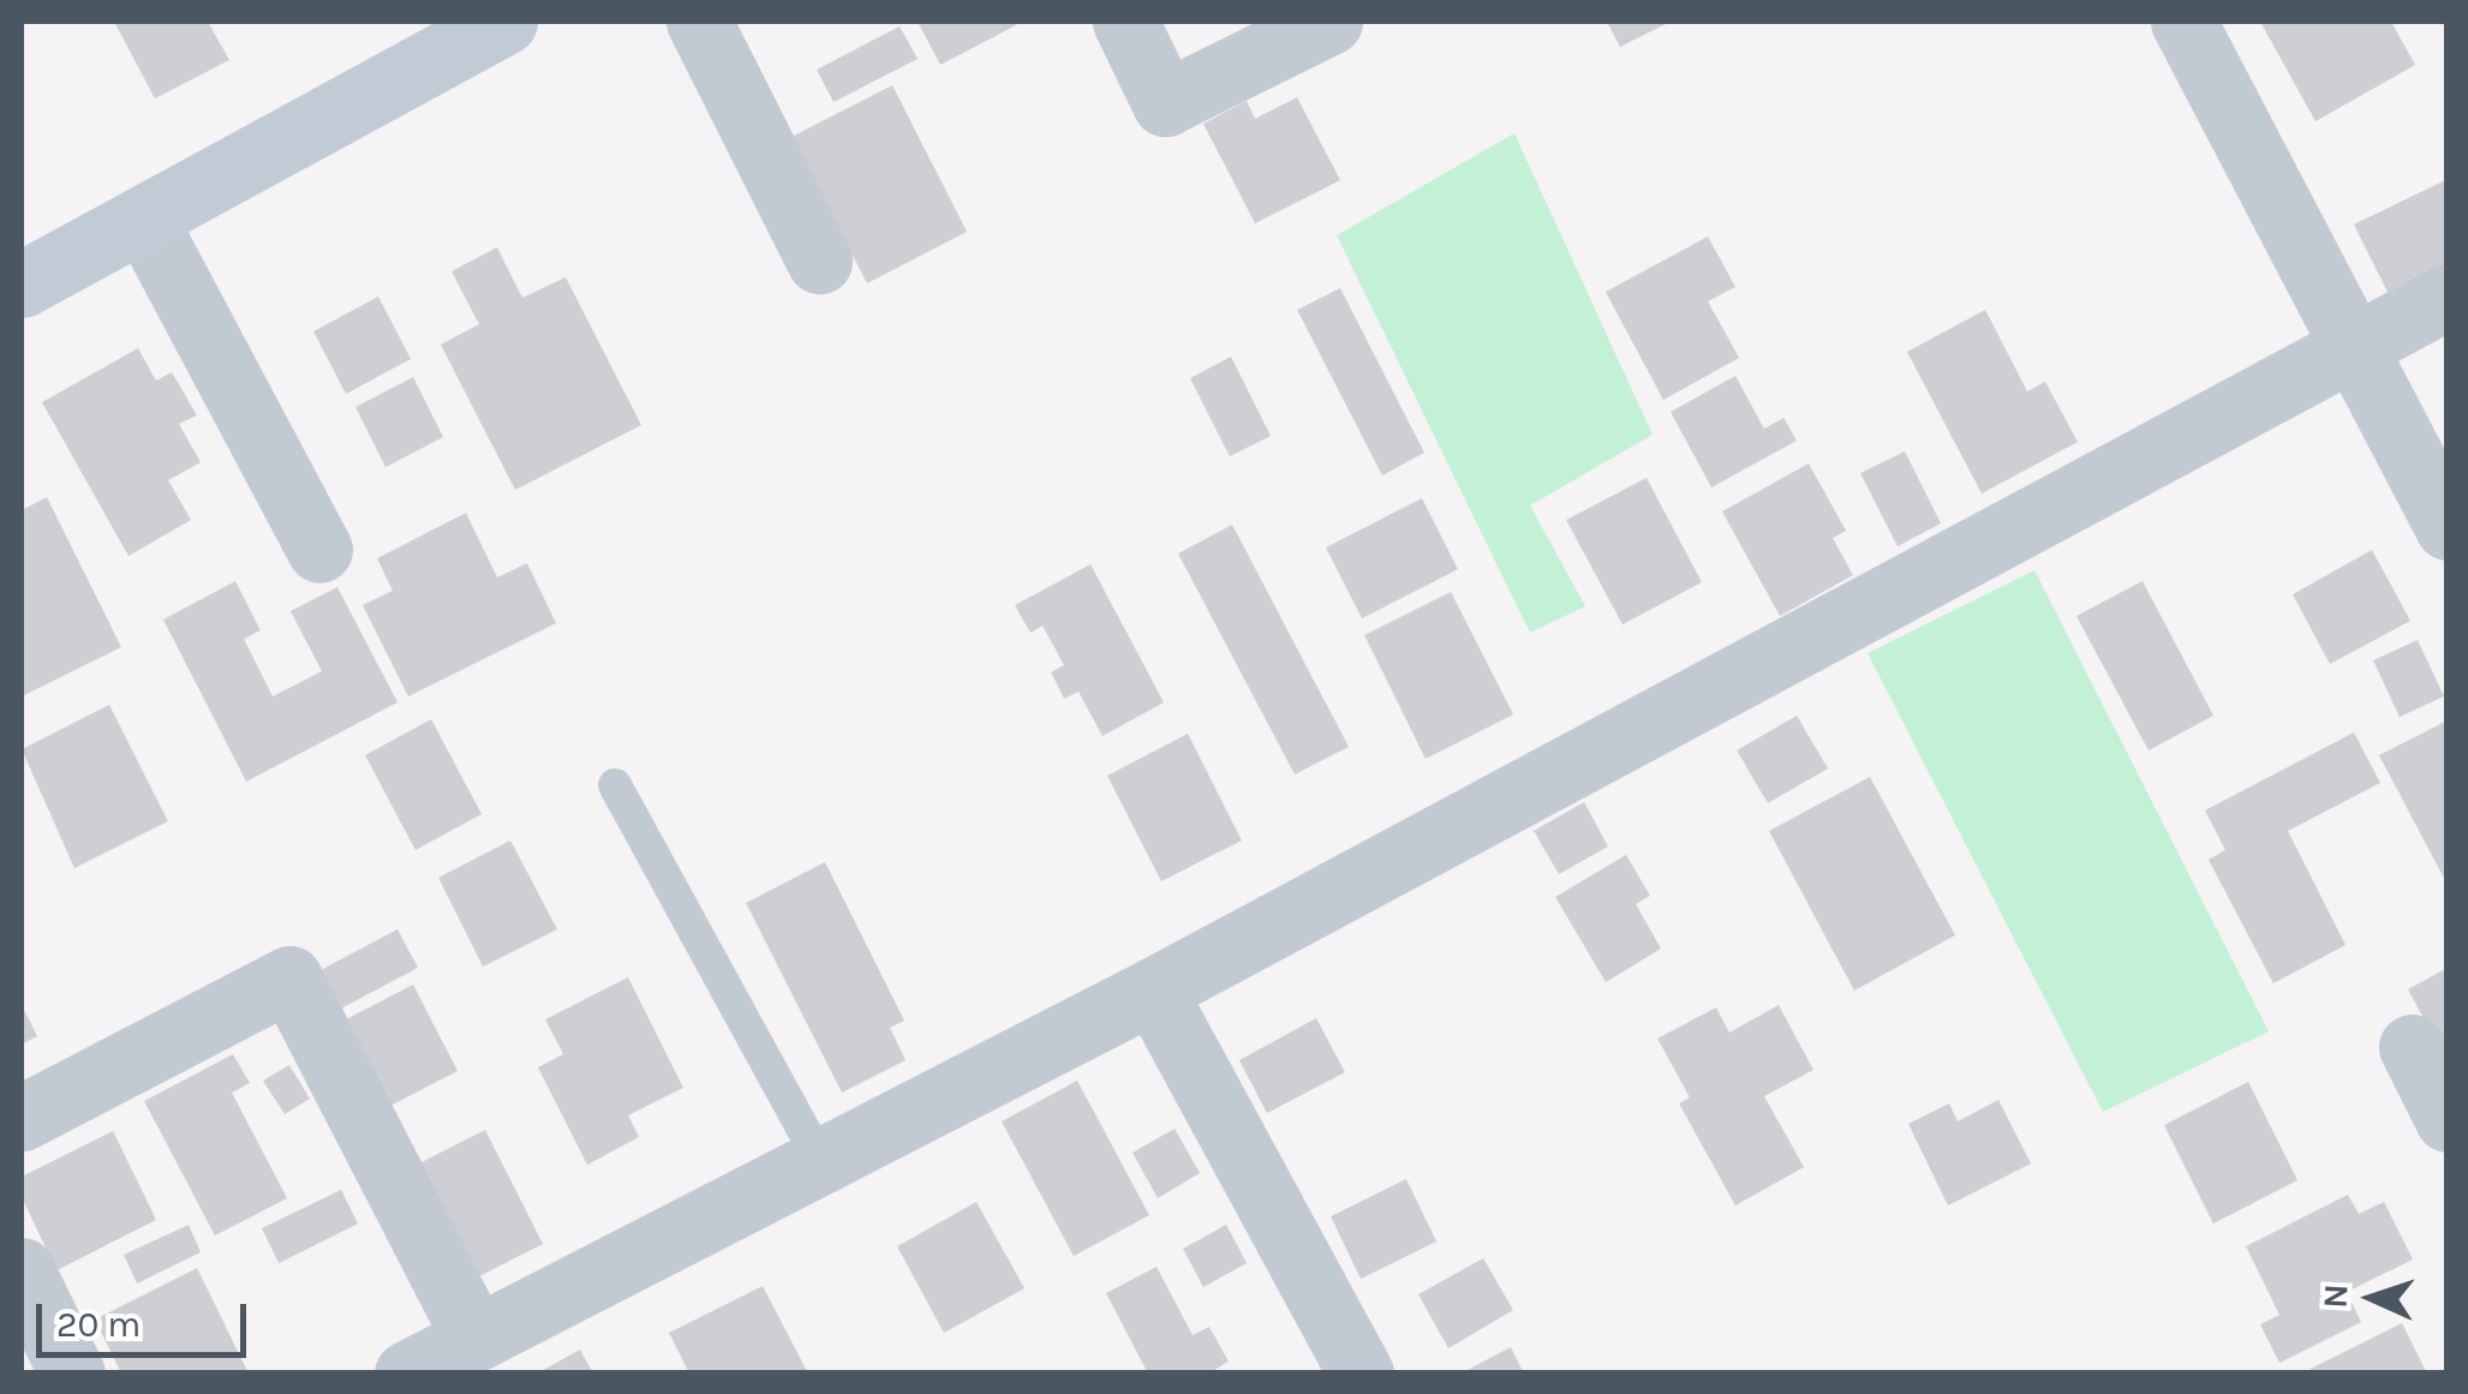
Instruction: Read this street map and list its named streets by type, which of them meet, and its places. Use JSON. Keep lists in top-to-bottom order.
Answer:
{
  "scale_bar": "20 m",
  "north": "left"
}
